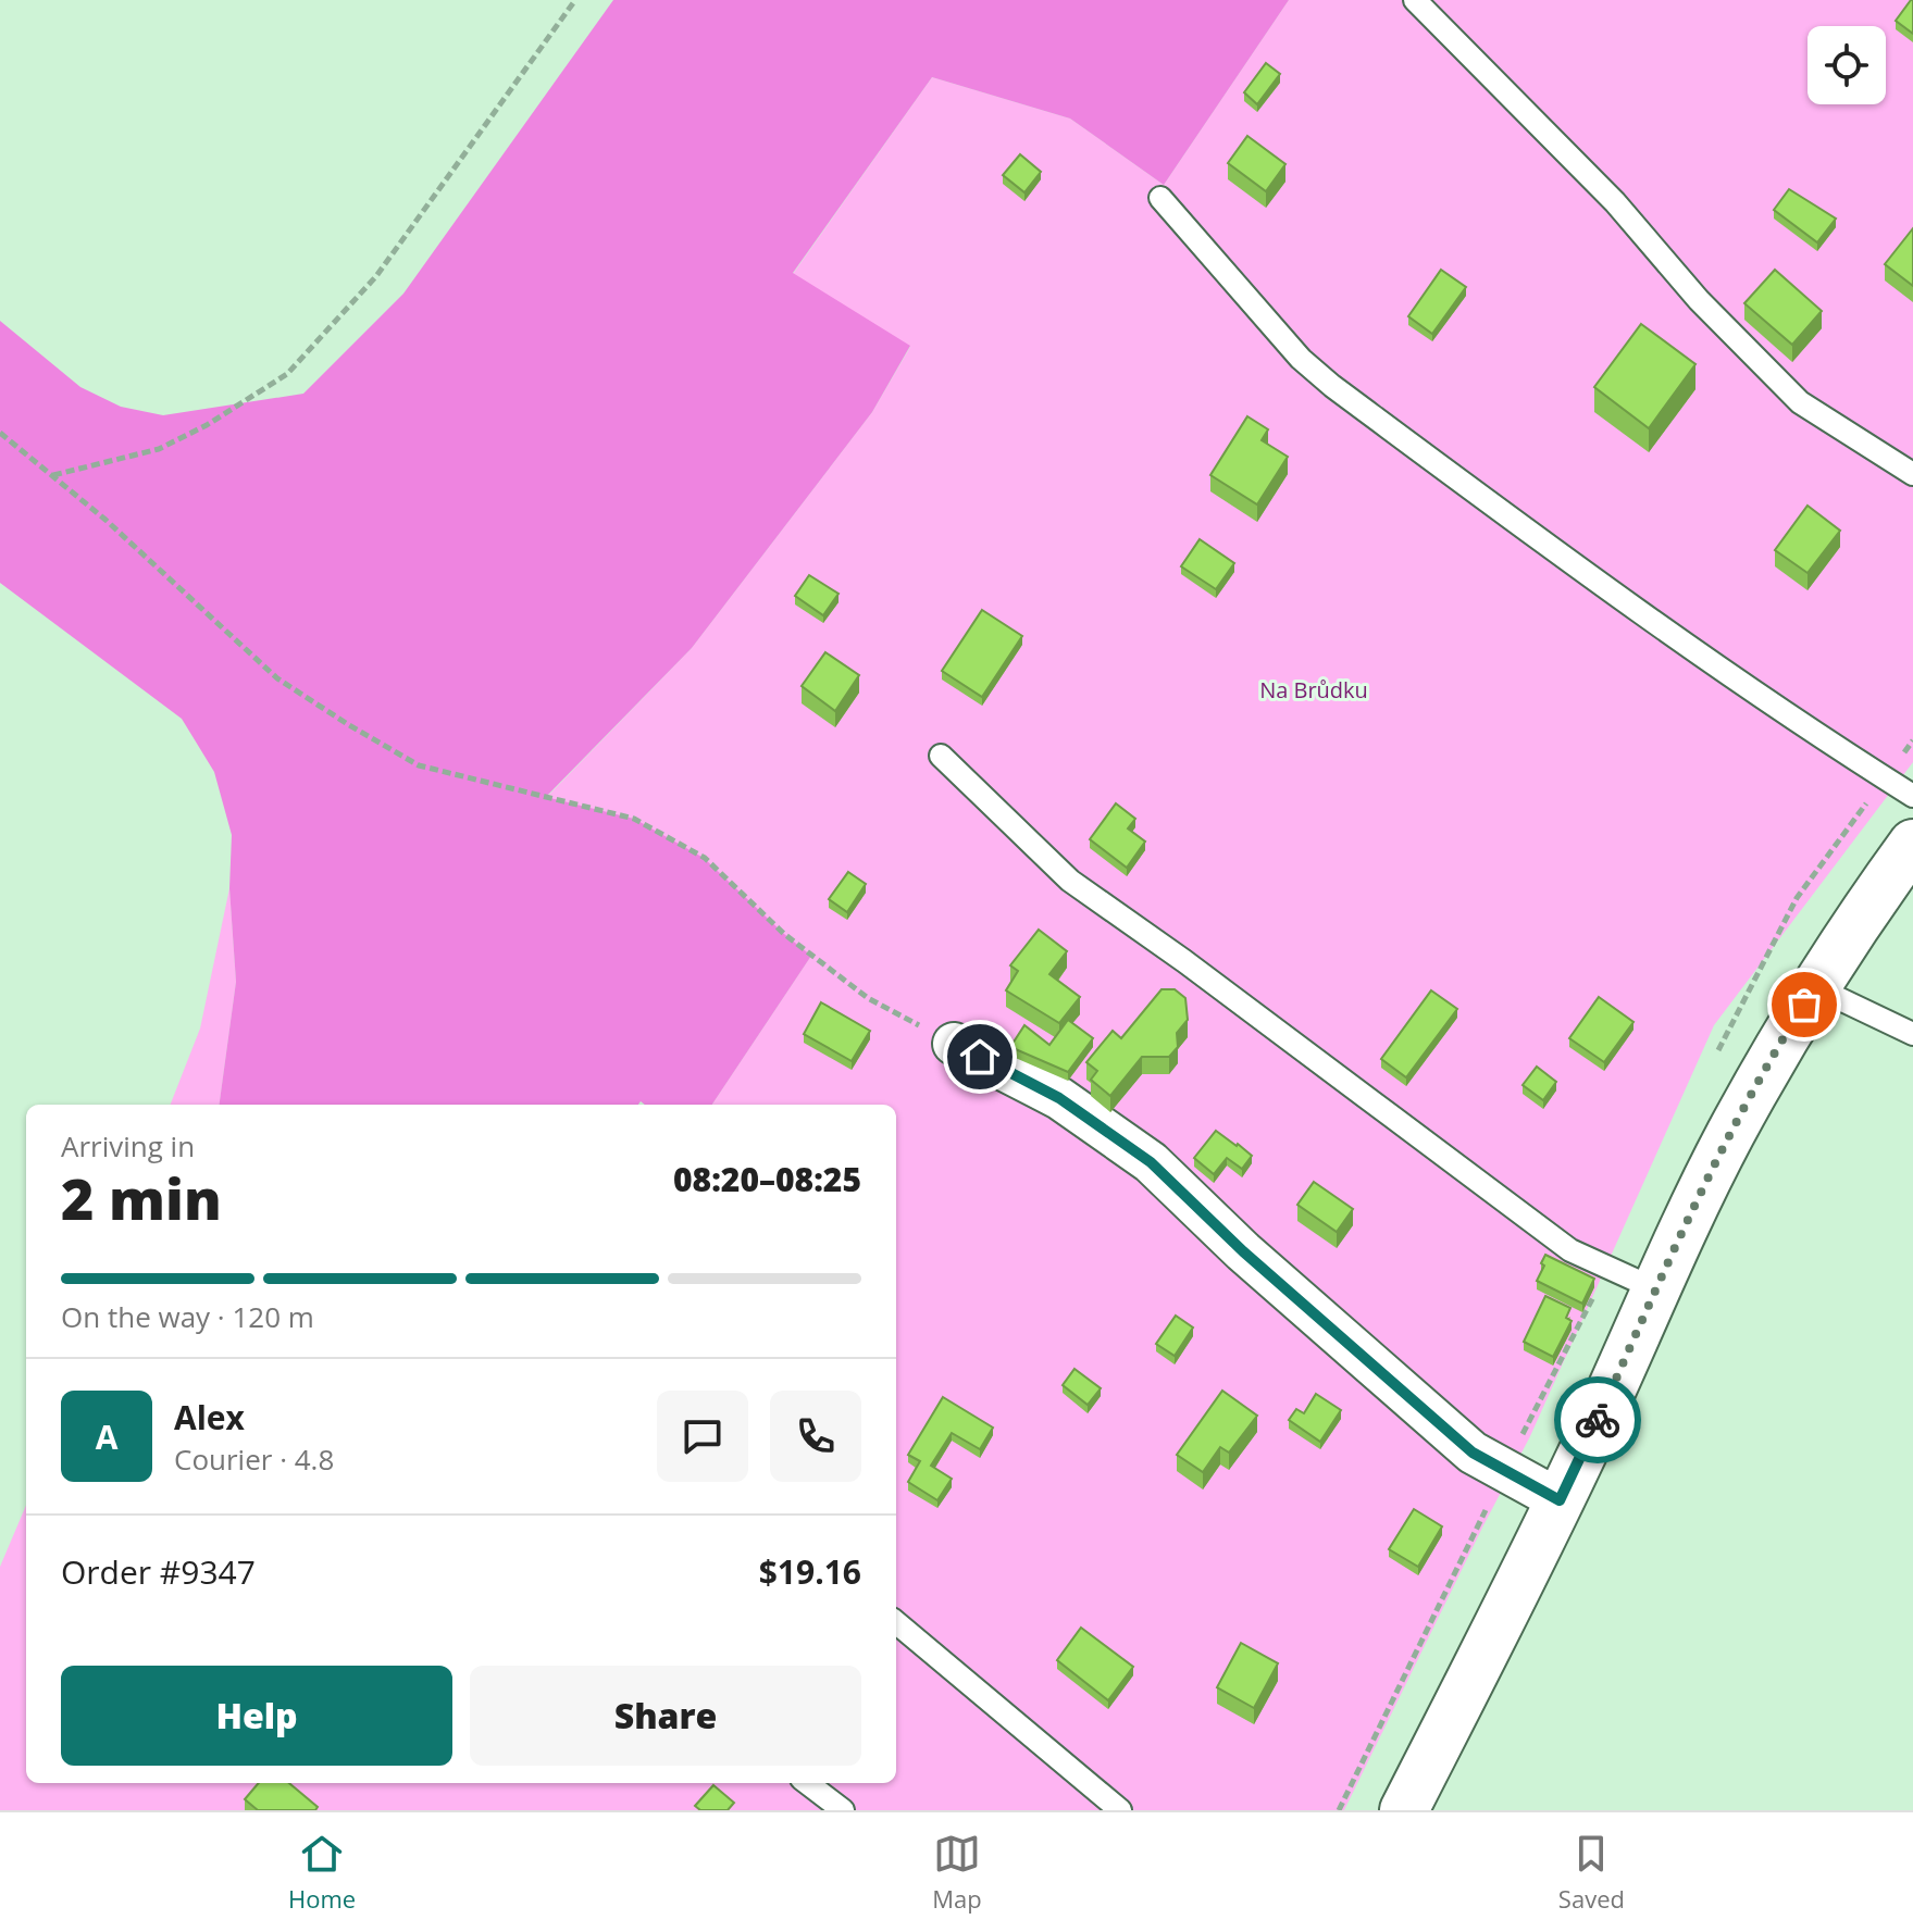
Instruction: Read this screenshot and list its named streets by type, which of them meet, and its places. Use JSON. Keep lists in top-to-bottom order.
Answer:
{
  "parks": ["Na Brůdku"],
  "page": {
    "heading": ["2 min", "Arriving in", "08:20–08:25"],
    "panel": [
      "Alex",
      "Courier · 4.8",
      "Order #9347",
      "$19.16"
    ],
    "bar": "On the way · 120 m",
    "round": "A",
    "buttons": ["Help", "Share"],
    "tabs": ["Home", "Map", "Saved"]
  }
}
